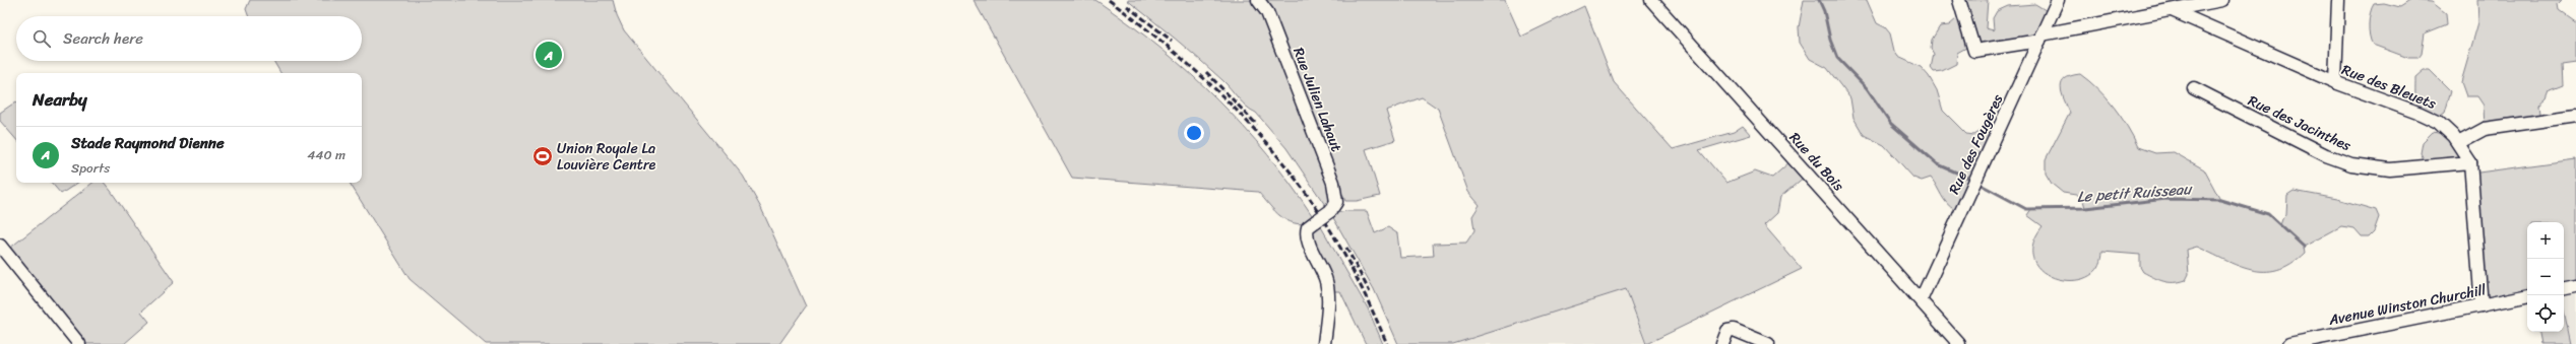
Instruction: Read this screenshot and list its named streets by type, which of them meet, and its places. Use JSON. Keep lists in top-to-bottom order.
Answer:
{
  "streets": {
    "street": [
      "Rue des Bleuets",
      "Rue Julien Lahaut",
      "Rue des Jacinthes",
      "Rue des Fougères",
      "Rue du Bois",
      "Avenue Winston Churchill"
    ]
  },
  "crossings": [
    ["Rue des Bleuets", "Rue des Jacinthes"],
    ["Rue des Bleuets", "Avenue Winston Churchill"],
    ["Rue des Fougères", "Rue du Bois"]
  ],
  "water": ["Le petit Ruisseau"],
  "places": {
    "sports": ["Union Royale La Louvière Centre"]
  },
  "page": {
    "search": "Search here",
    "pins": "A",
    "heading": "Nearby",
    "list": [
      {
        "mark": "A",
        "name": "Stade Raymond Dienne",
        "note": "Sports",
        "value": "440 m"
      }
    ],
    "map_buttons": ["+", "−"]
  }
}
